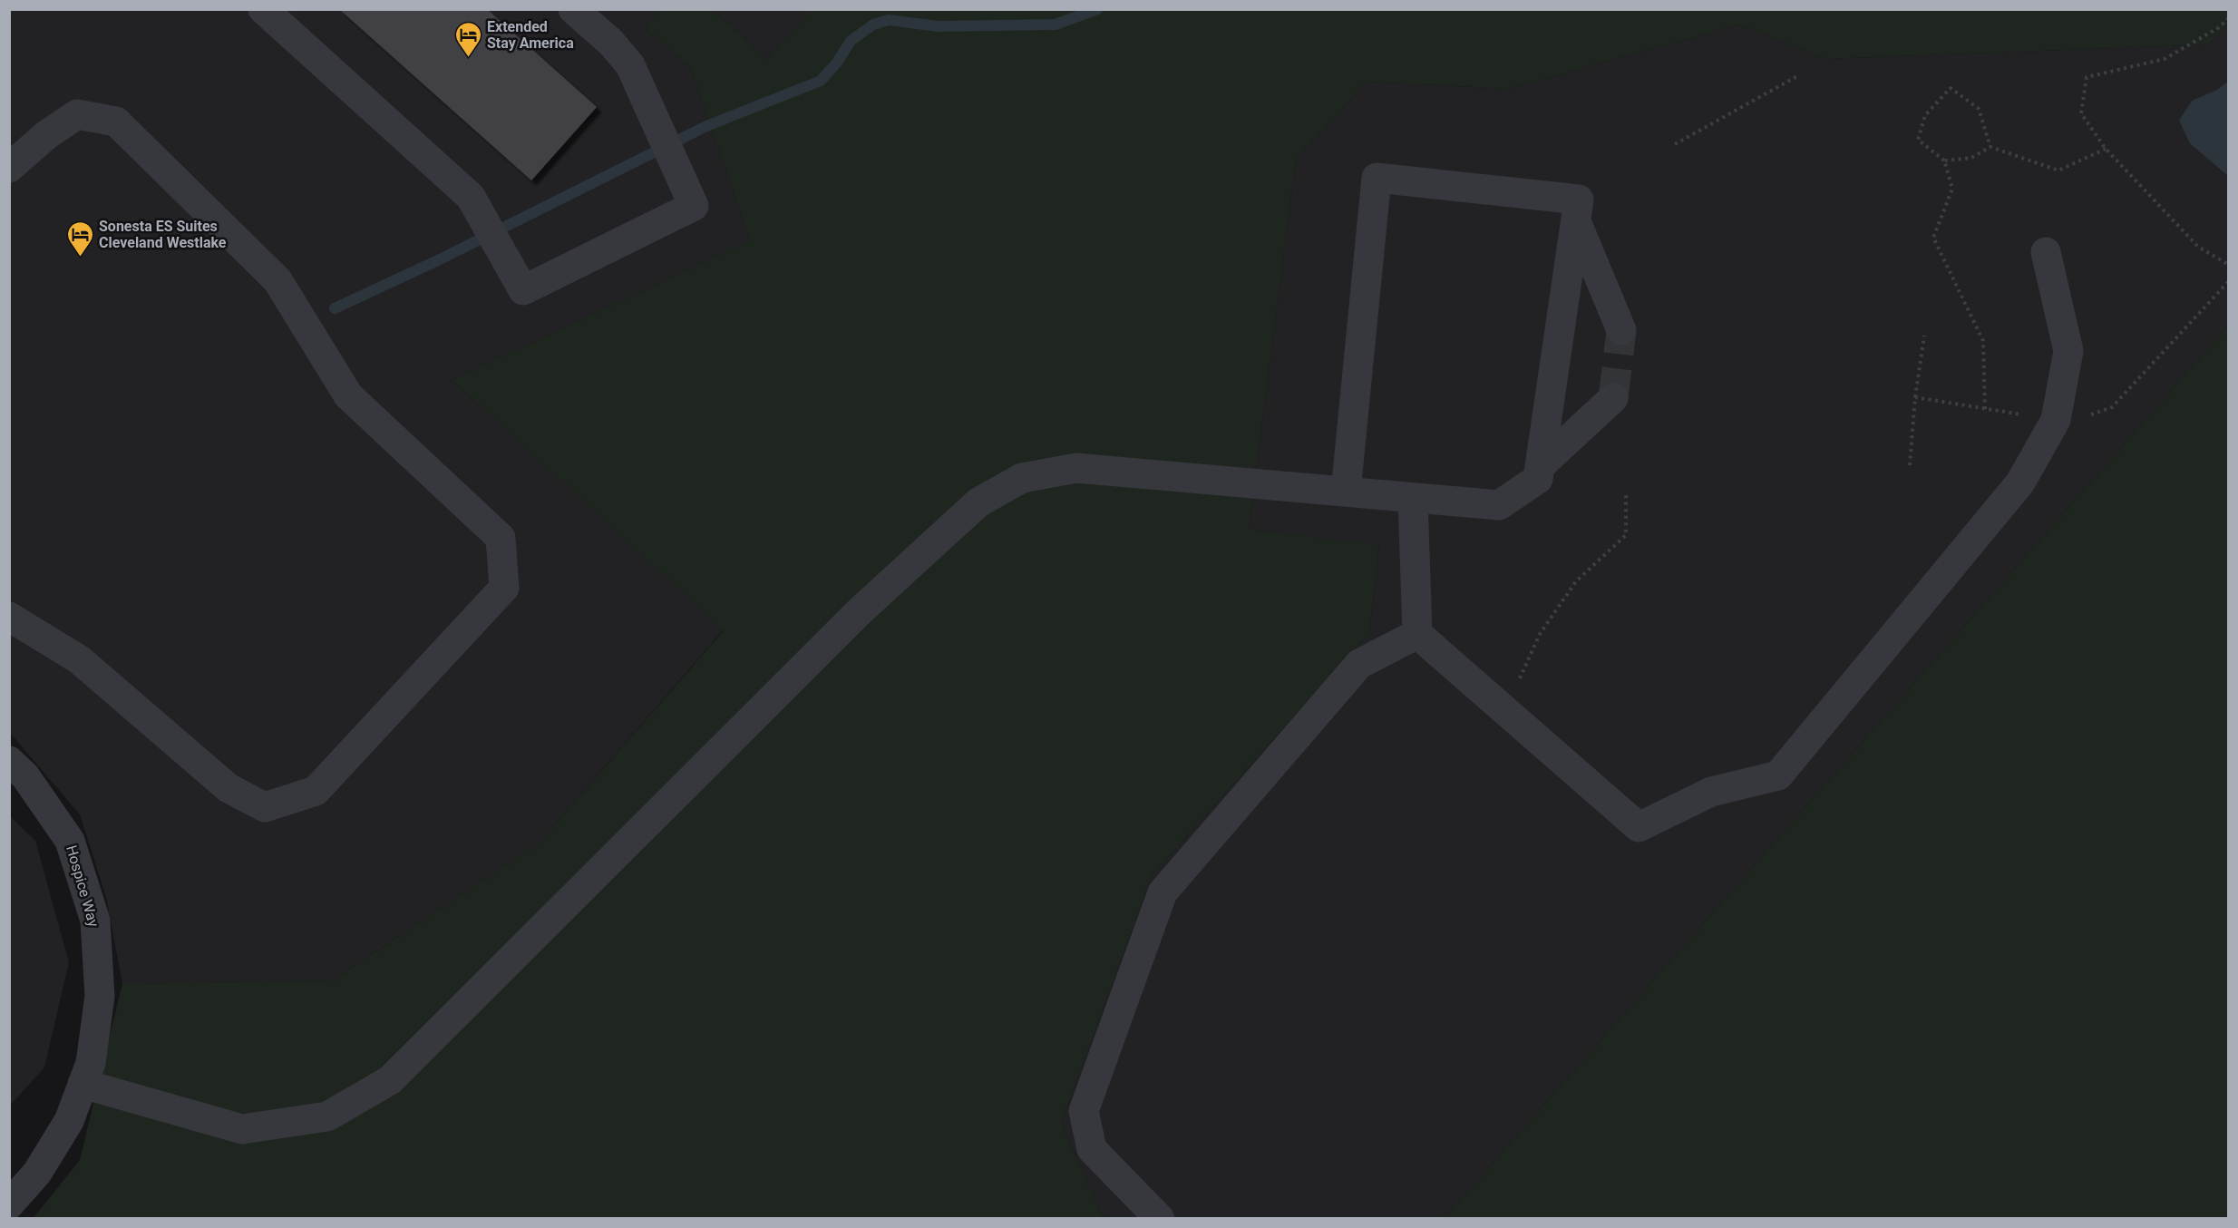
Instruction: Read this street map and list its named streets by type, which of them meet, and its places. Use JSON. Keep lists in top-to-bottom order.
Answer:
{
  "streets": {
    "street": ["Hospice Way"]
  },
  "places": {
    "hotel": ["Extended Stay America", "Sonesta ES Suites Cleveland Westlake"]
  }
}
